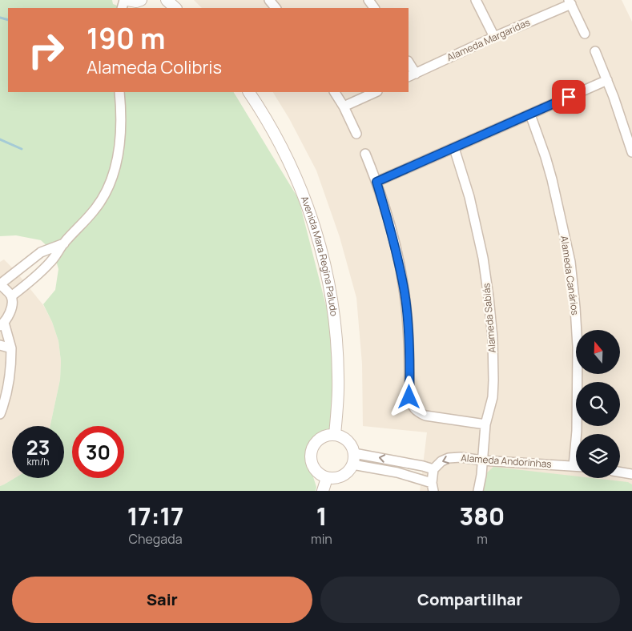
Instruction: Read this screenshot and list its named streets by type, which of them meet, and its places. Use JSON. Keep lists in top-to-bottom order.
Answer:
{
  "streets": {
    "street": [
      "Alameda Margaridas",
      "Avenida Mara Regina Paludo",
      "Alameda Canários",
      "Alameda Sabiás",
      "Alameda Andorinhas"
    ]
  },
  "crossings": [
    ["Alameda Sabiás", "Alameda Andorinhas"]
  ],
  "north": "top",
  "page": {
    "turn": ["190 m", "Alameda Colibris"],
    "speed": "23 km/h",
    "limit": "30",
    "eta": [
      "17:17",
      "Chegada",
      "1",
      "min",
      "380",
      "m"
    ],
    "buttons": ["Sair", "Compartilhar"]
  }
}
